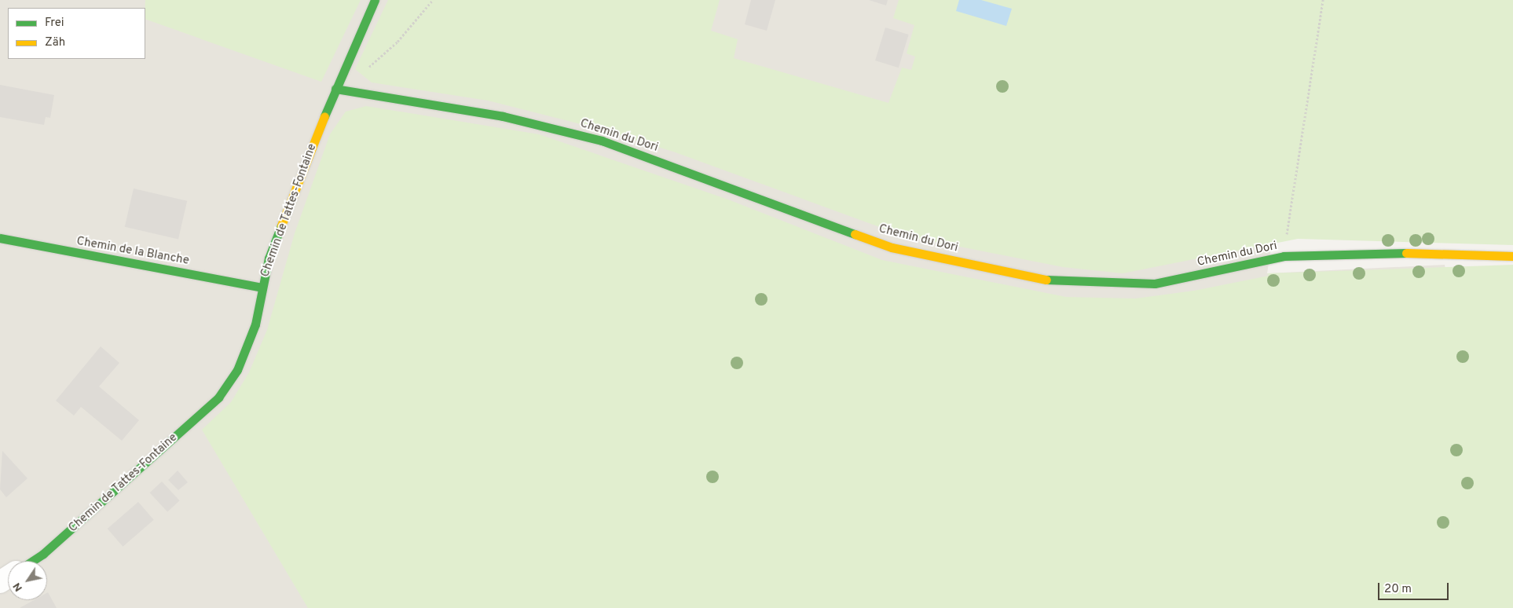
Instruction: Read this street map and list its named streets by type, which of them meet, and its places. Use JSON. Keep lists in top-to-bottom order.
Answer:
{
  "streets": {
    "street": ["Chemin du Dori", "Chemin de Tattes-Fontaine", "Chemin de la Blanche"]
  },
  "crossings": [
    ["Chemin du Dori", "Chemin de Tattes-Fontaine"],
    ["Chemin de Tattes-Fontaine", "Chemin de la Blanche"]
  ],
  "legend": ["Frei", "Zäh"],
  "scale_bar": "20 m",
  "north": "bottom left"
}
